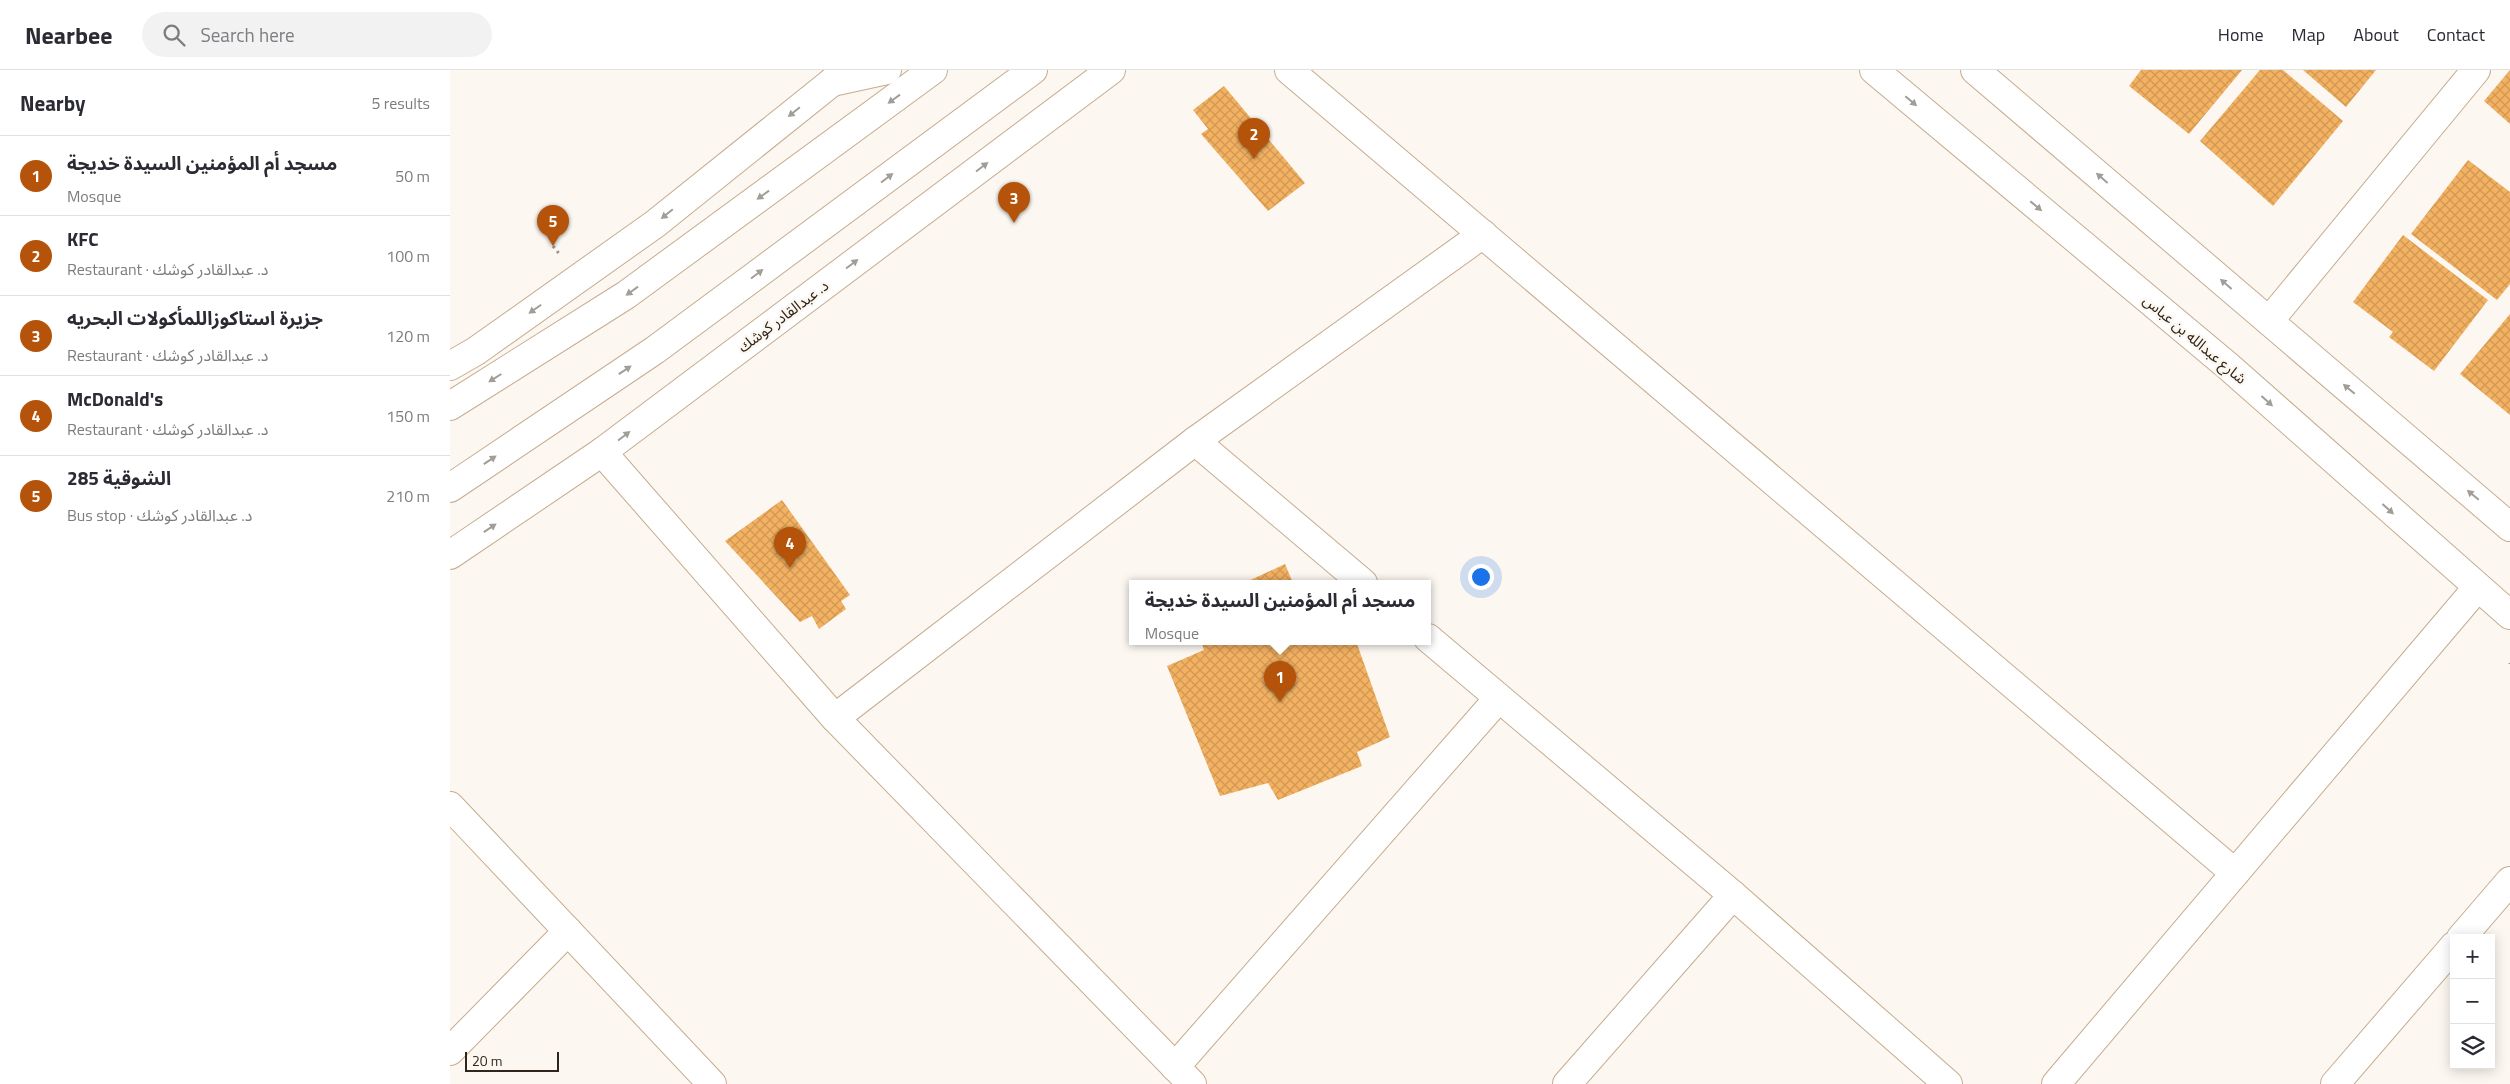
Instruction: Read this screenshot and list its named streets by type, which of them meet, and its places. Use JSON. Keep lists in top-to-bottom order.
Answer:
{
  "streets": {
    "street": ["د. عبدالقادر كوشك", "شارع عبدالله بن عباس"]
  },
  "scale_bar": "20 m",
  "page": {
    "header": "Nearbee",
    "search": "Search here",
    "nav": [
      "Home",
      "Map",
      "About",
      "Contact"
    ],
    "heading": ["Nearby", "5 results"],
    "pins": [
      "2",
      "3",
      "5",
      "4",
      "1"
    ],
    "list": [
      {
        "mark": "1",
        "name": "مسجد أم المؤمنين السيدة خديجة",
        "note": "Mosque",
        "value": "50 m"
      },
      {
        "mark": "2",
        "name": "KFC",
        "note": "Restaurant · د. عبدالقادر كوشك",
        "value": "100 m"
      },
      {
        "mark": "3",
        "name": "جزيرة استاكوزاللمأكولات البحريه",
        "note": "Restaurant · د. عبدالقادر كوشك",
        "value": "120 m"
      },
      {
        "mark": "4",
        "name": "McDonald's",
        "note": "Restaurant · د. عبدالقادر كوشك",
        "value": "150 m"
      },
      {
        "mark": "5",
        "name": "الشوقية 285",
        "note": "Bus stop · د. عبدالقادر كوشك",
        "value": "210 m"
      }
    ],
    "popup": ["مسجد أم المؤمنين السيدة خديجة", "Mosque"],
    "map_buttons": ["+", "−"],
    "scale": "20 m"
  }
}
